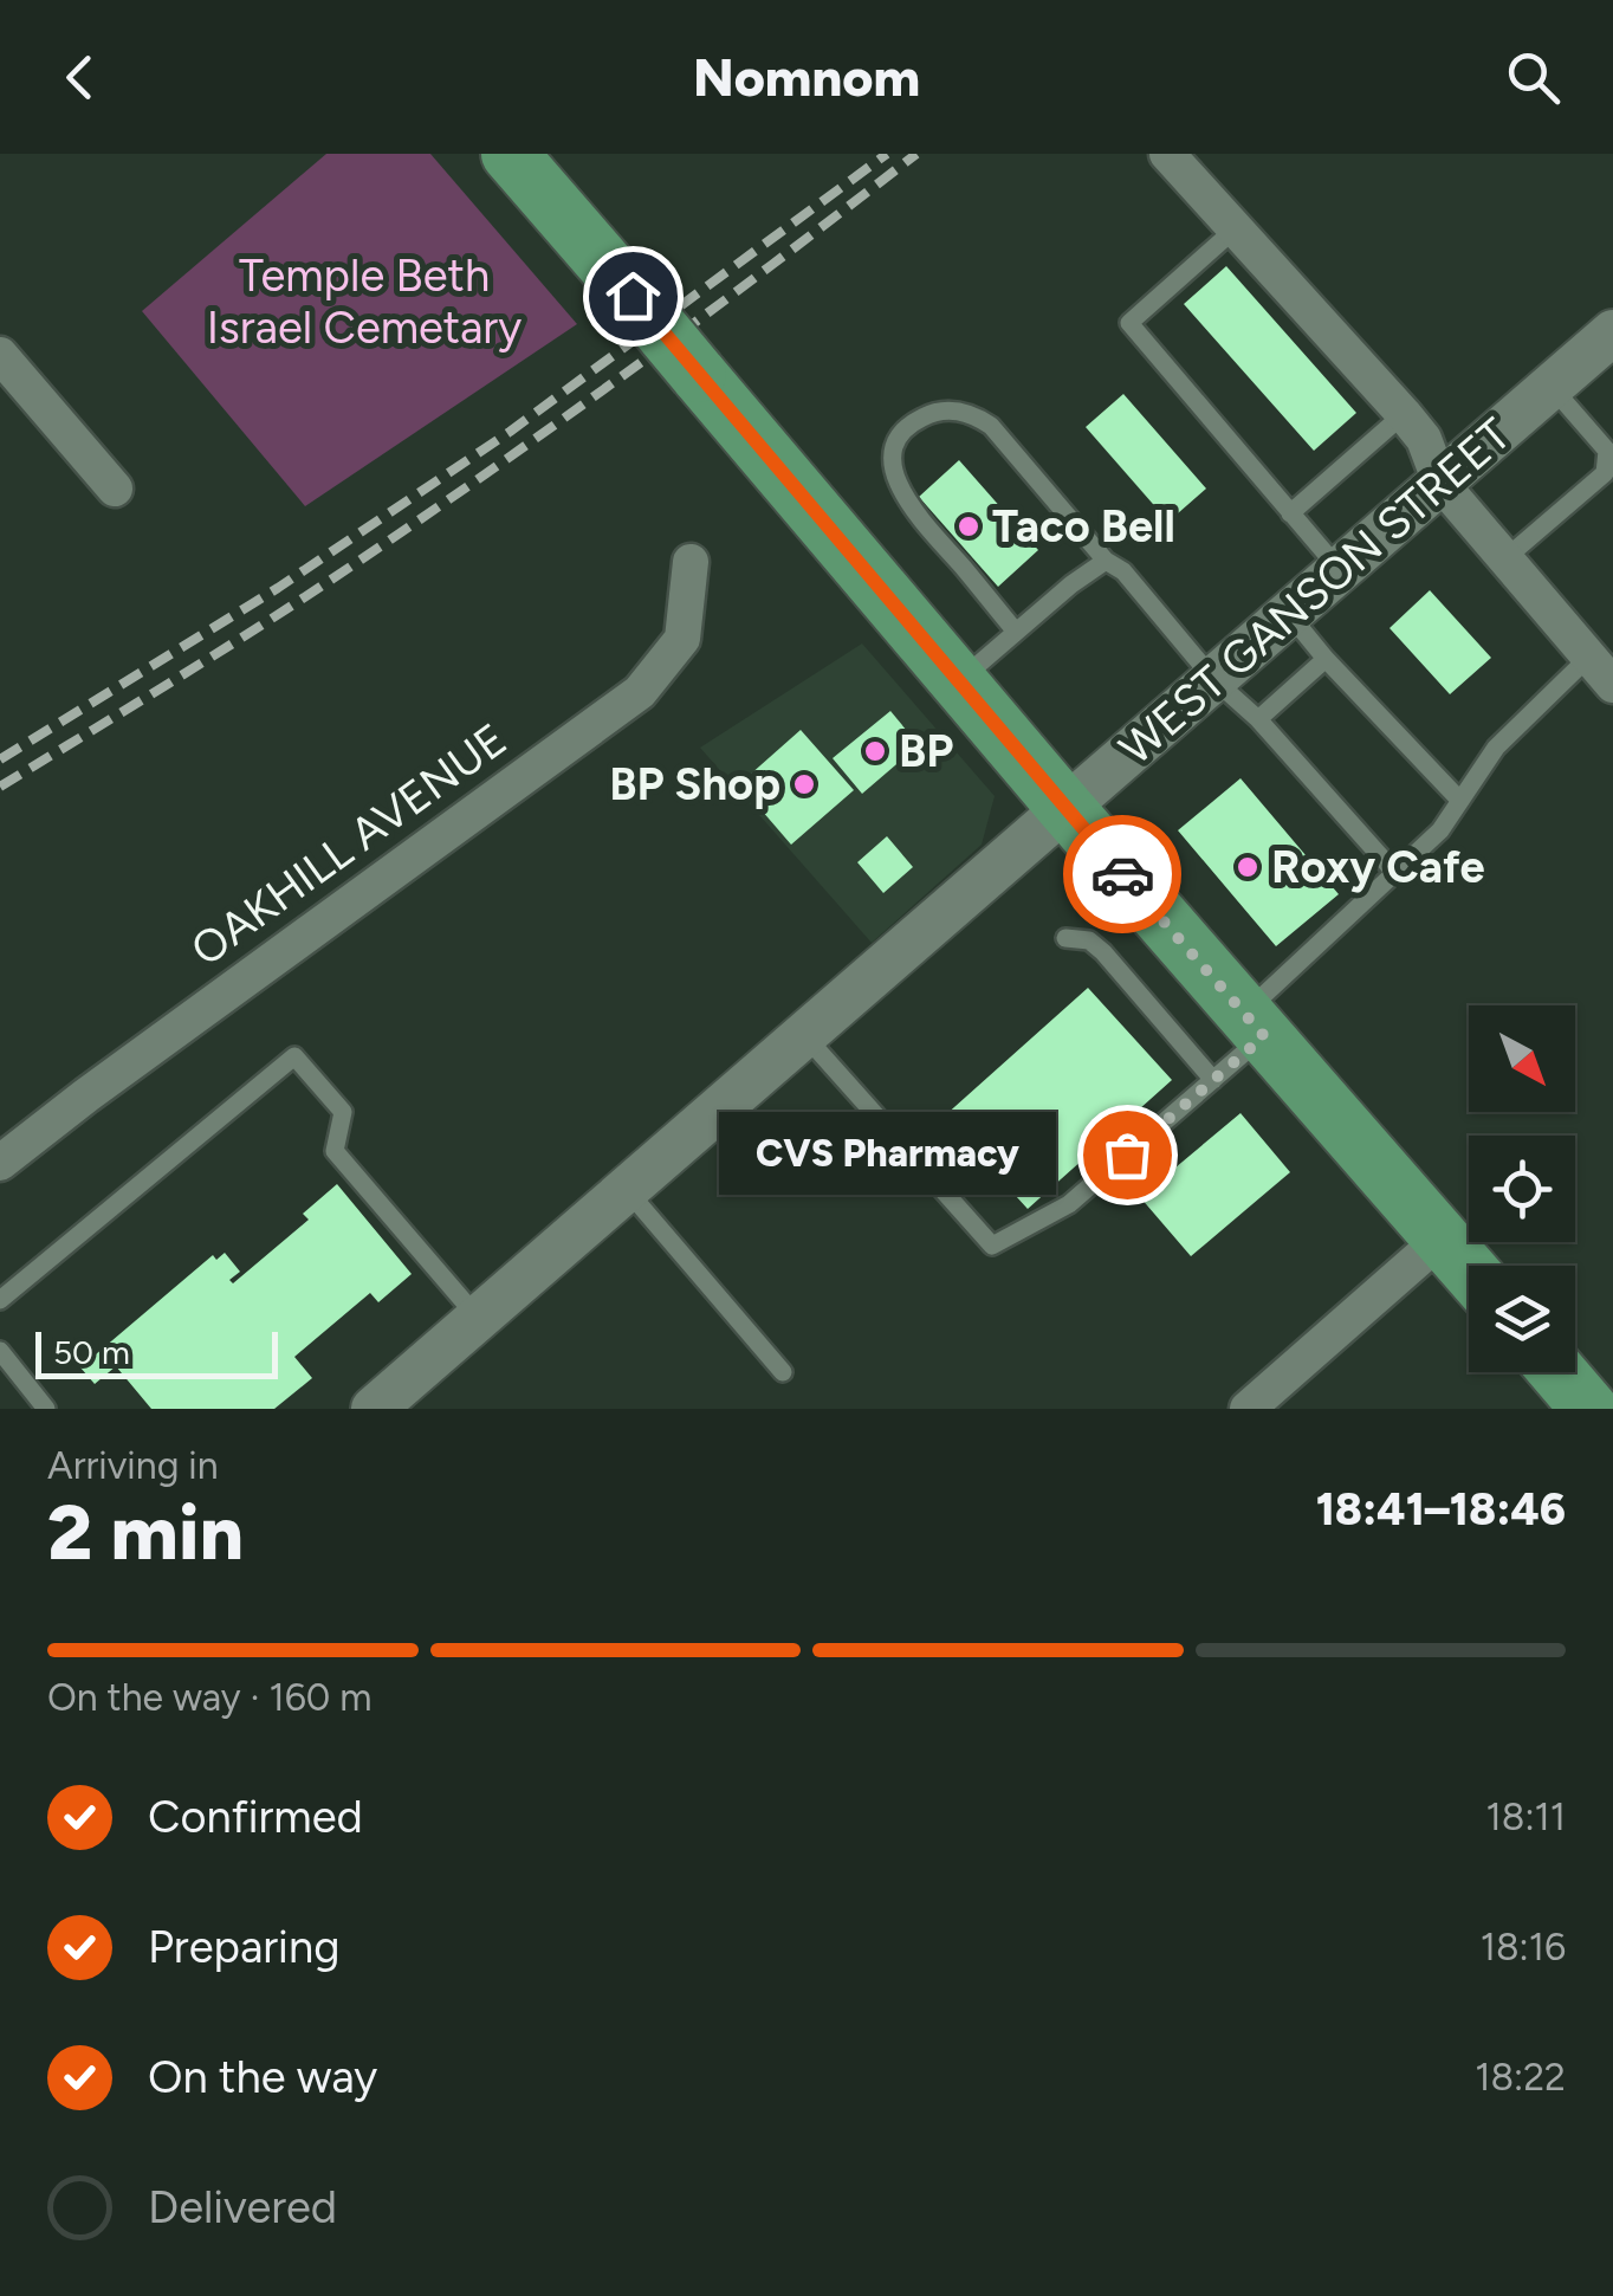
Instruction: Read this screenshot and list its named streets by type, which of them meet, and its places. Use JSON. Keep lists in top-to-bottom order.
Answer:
{
  "streets": {
    "street": ["WEST GANSON STREET", "OAKHILL AVENUE"]
  },
  "parks": ["Temple Beth Israel Cemetary"],
  "places": [
    "Taco Bell",
    "BP",
    "BP Shop",
    "Roxy Cafe",
    "CVS Pharmacy"
  ],
  "scale_bar": "50 m",
  "north": "bottom right",
  "page": {
    "header": "Nomnom",
    "bubble": "CVS Pharmacy",
    "scale": "50 m",
    "heading": ["2 min", "Arriving in", "18:41–18:46"],
    "bar": "On the way · 160 m",
    "list": [
      ["Confirmed", "18:11"],
      ["Preparing", "18:16"],
      ["On the way", "18:22"],
      "Delivered"
    ]
  }
}
